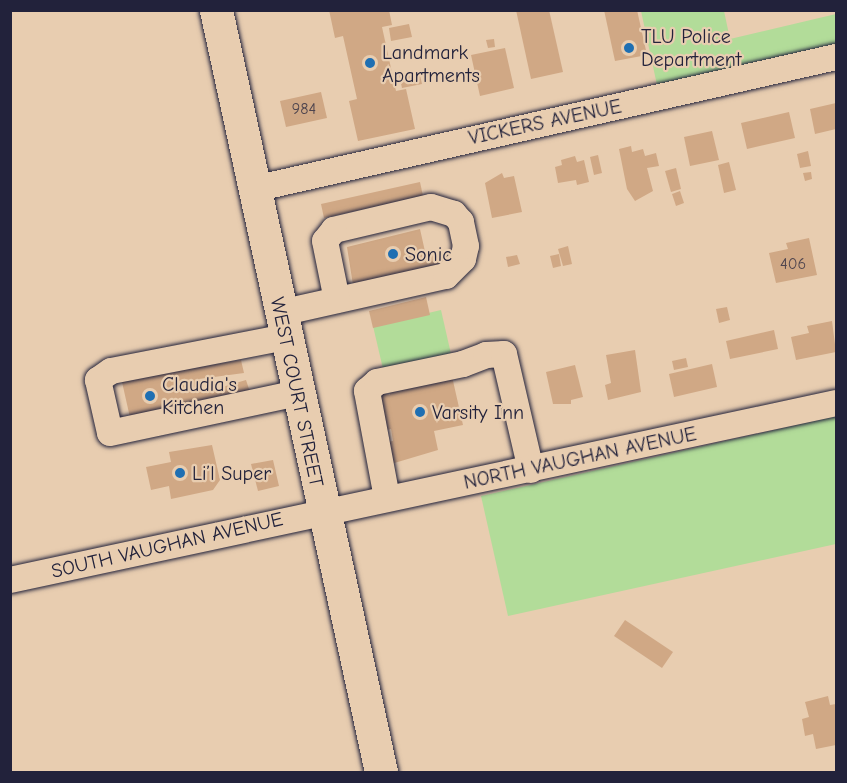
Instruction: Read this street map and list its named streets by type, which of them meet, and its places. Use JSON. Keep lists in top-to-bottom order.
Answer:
{
  "streets": {
    "main road": ["WEST COURT STREET"],
    "street": ["VICKERS AVENUE", "NORTH VAUGHAN AVENUE", "SOUTH VAUGHAN AVENUE"]
  },
  "crossings": [
    ["VICKERS AVENUE", "WEST COURT STREET"],
    ["WEST COURT STREET", "NORTH VAUGHAN AVENUE"],
    ["WEST COURT STREET", "SOUTH VAUGHAN AVENUE"],
    ["NORTH VAUGHAN AVENUE", "SOUTH VAUGHAN AVENUE"]
  ],
  "places": [
    "TLU Police Department",
    "Landmark Apartments",
    "Sonic",
    "Claudia's Kitchen",
    "Varsity Inn",
    "Li’l Super"
  ],
  "house_numbers": ["984", "406"]
}
